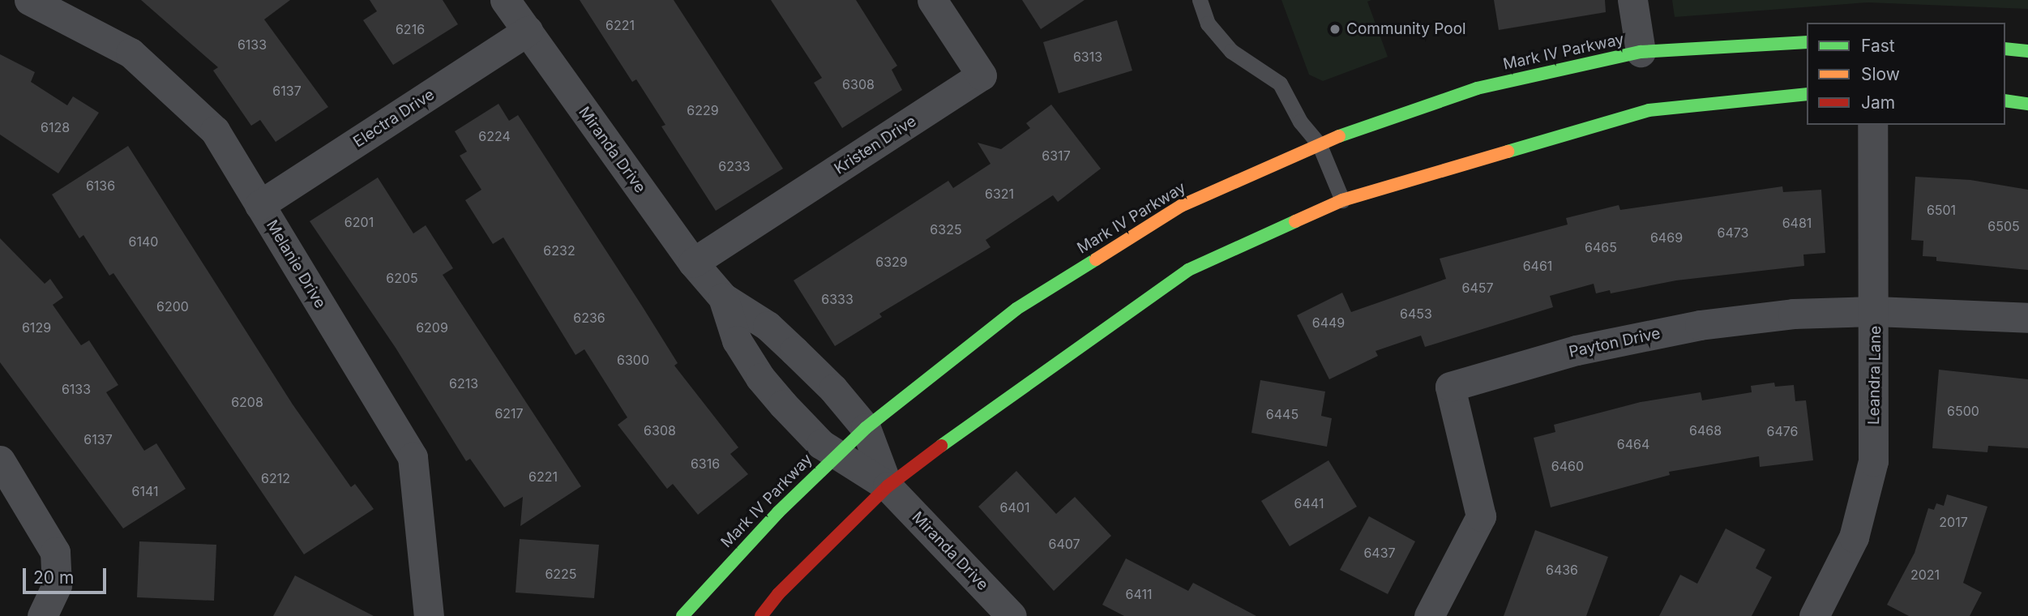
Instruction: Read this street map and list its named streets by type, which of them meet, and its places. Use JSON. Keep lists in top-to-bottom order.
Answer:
{
  "streets": {
    "main road": ["Mark IV Parkway"],
    "street": [
      "Electra Drive",
      "Kristen Drive",
      "Miranda Drive",
      "Melanie Drive",
      "Payton Drive",
      "Leandra Lane"
    ]
  },
  "crossings": [
    ["Mark IV Parkway", "Miranda Drive"],
    ["Electra Drive", "Miranda Drive"],
    ["Electra Drive", "Melanie Drive"],
    ["Kristen Drive", "Miranda Drive"],
    ["Payton Drive", "Leandra Lane"]
  ],
  "places": ["Community Pool"],
  "house_numbers": [
    "6221",
    "6216",
    "6133",
    "6313",
    "6308",
    "6137",
    "6229",
    "6128",
    "6224",
    "6317",
    "6233",
    "6136",
    "6321",
    "6501",
    "6201",
    "6481",
    "6505",
    "6325",
    "6473",
    "6469",
    "6140",
    "6465",
    "6232",
    "6329",
    "6461",
    "6205",
    "6457",
    "6333",
    "6200",
    "6453",
    "6236",
    "6449",
    "6129",
    "6209",
    "6300",
    "6213",
    "6133",
    "6208",
    "6500",
    "6217",
    "6445",
    "6308",
    "6468",
    "6476",
    "6137",
    "6464",
    "6316",
    "6460",
    "6221",
    "6212",
    "6141",
    "6441",
    "6401",
    "2017",
    "6407",
    "6437",
    "6436",
    "6225",
    "2021",
    "6411"
  ],
  "legend": ["Fast", "Slow", "Jam"],
  "scale_bar": "20 m"
}
